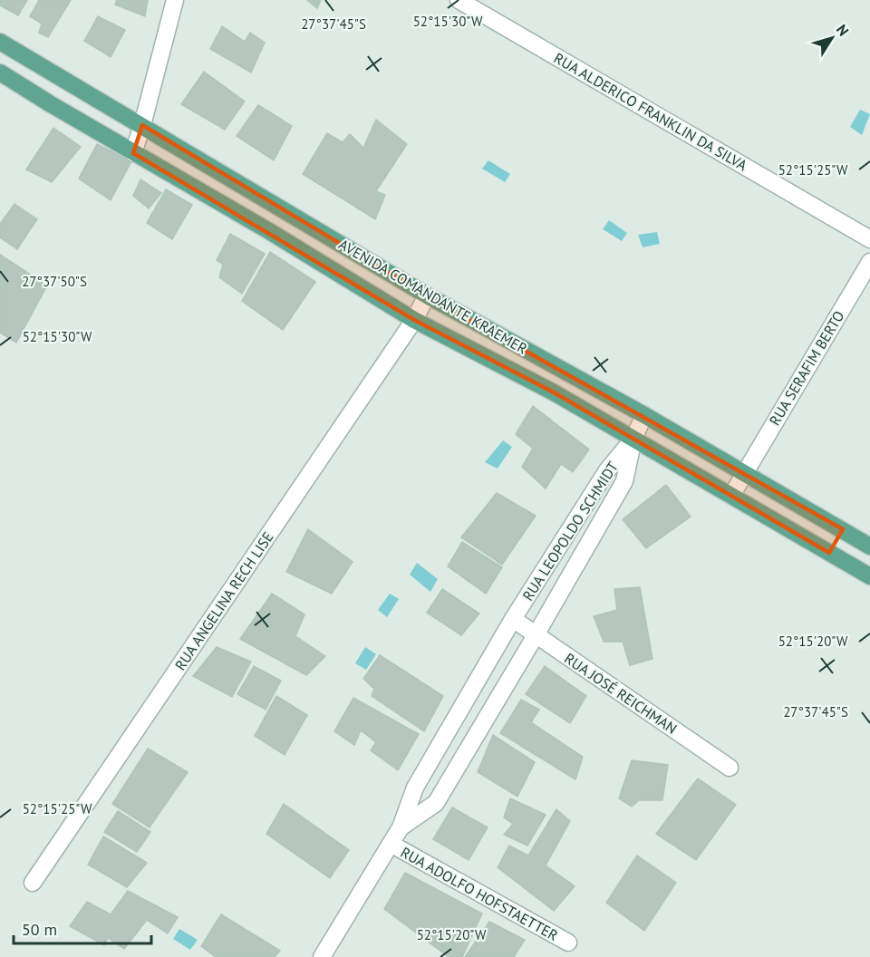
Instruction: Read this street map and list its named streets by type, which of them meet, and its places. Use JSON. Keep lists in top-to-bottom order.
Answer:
{
  "streets": {
    "main road": ["AVENIDA COMANDANTE KRAEMER"],
    "street": [
      "RUA ALDERICO FRANKLIN DA SILVA",
      "RUA SERAFIM BERTO",
      "RUA LEOPOLDO SCHMIDT",
      "RUA ANGELINA RECH LISE",
      "RUA JOSÉ REICHMAN",
      "RUA ADOLFO HOFSTAETTER"
    ]
  },
  "crossings": [
    ["AVENIDA COMANDANTE KRAEMER", "RUA SERAFIM BERTO"],
    ["AVENIDA COMANDANTE KRAEMER", "RUA LEOPOLDO SCHMIDT"],
    ["AVENIDA COMANDANTE KRAEMER", "RUA ANGELINA RECH LISE"],
    ["RUA LEOPOLDO SCHMIDT", "RUA JOSÉ REICHMAN"],
    ["RUA LEOPOLDO SCHMIDT", "RUA ADOLFO HOFSTAETTER"]
  ],
  "scale_bar": "50 m",
  "north": "top right",
  "coordinates": [
    "52°15'30\"W",
    "27°37'45\"S",
    "52°15'25\"W",
    "27°37'50\"S",
    "52°15'20\"W"
  ]
}
